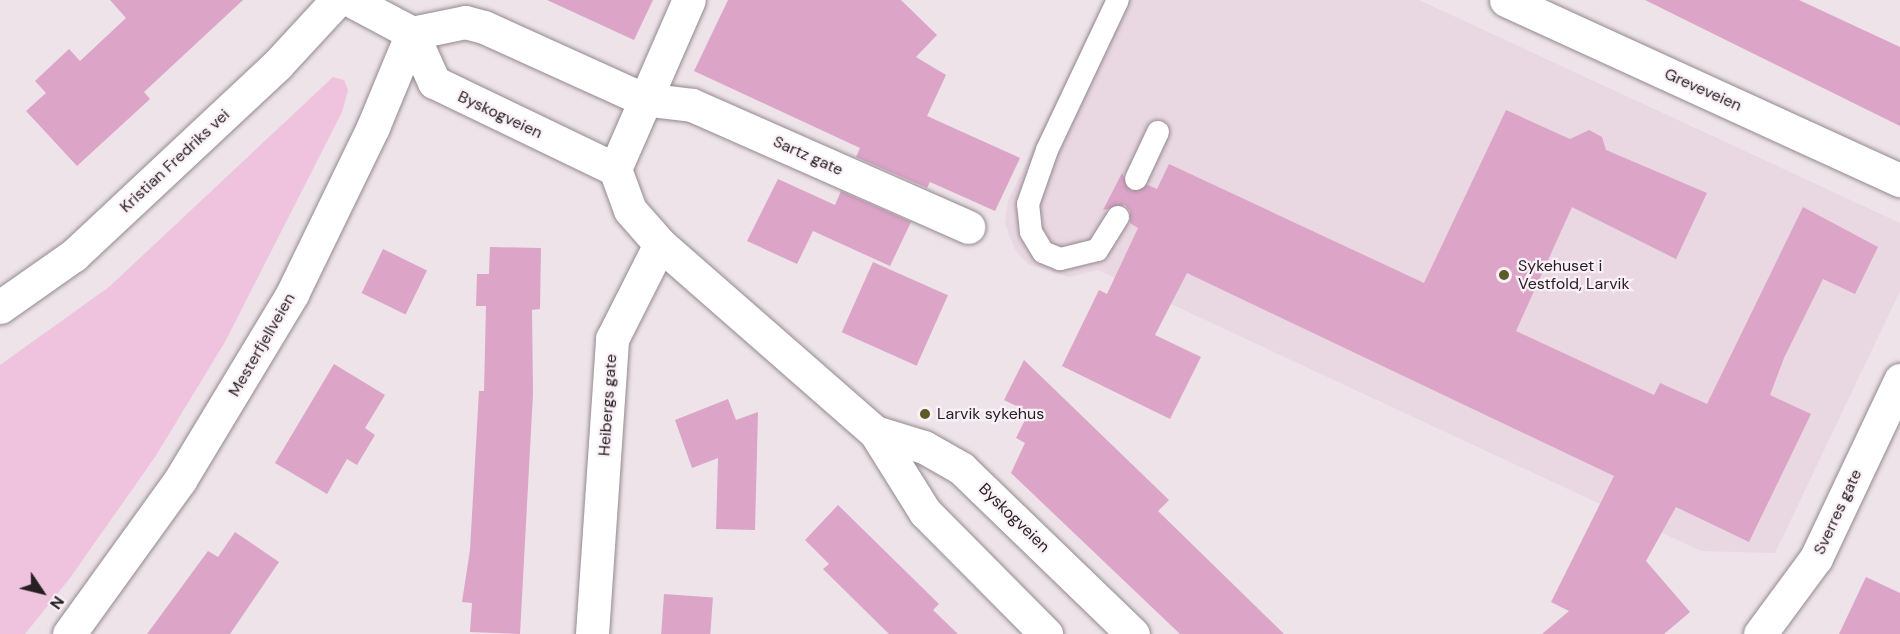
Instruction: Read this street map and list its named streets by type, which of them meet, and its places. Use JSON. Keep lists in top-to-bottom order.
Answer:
{
  "streets": {
    "street": [
      "Greveveien",
      "Byskogveien",
      "Sartz gate",
      "Kristian Fredriks vei",
      "Mesterfjellveien",
      "Heibergs gate",
      "Sverres gate"
    ]
  },
  "crossings": [
    ["Byskogveien", "Mesterfjellveien"],
    ["Byskogveien", "Heibergs gate"]
  ],
  "places": ["Sykehuset i Vestfold, Larvik", "Larvik sykehus"],
  "north": "bottom right"
}
